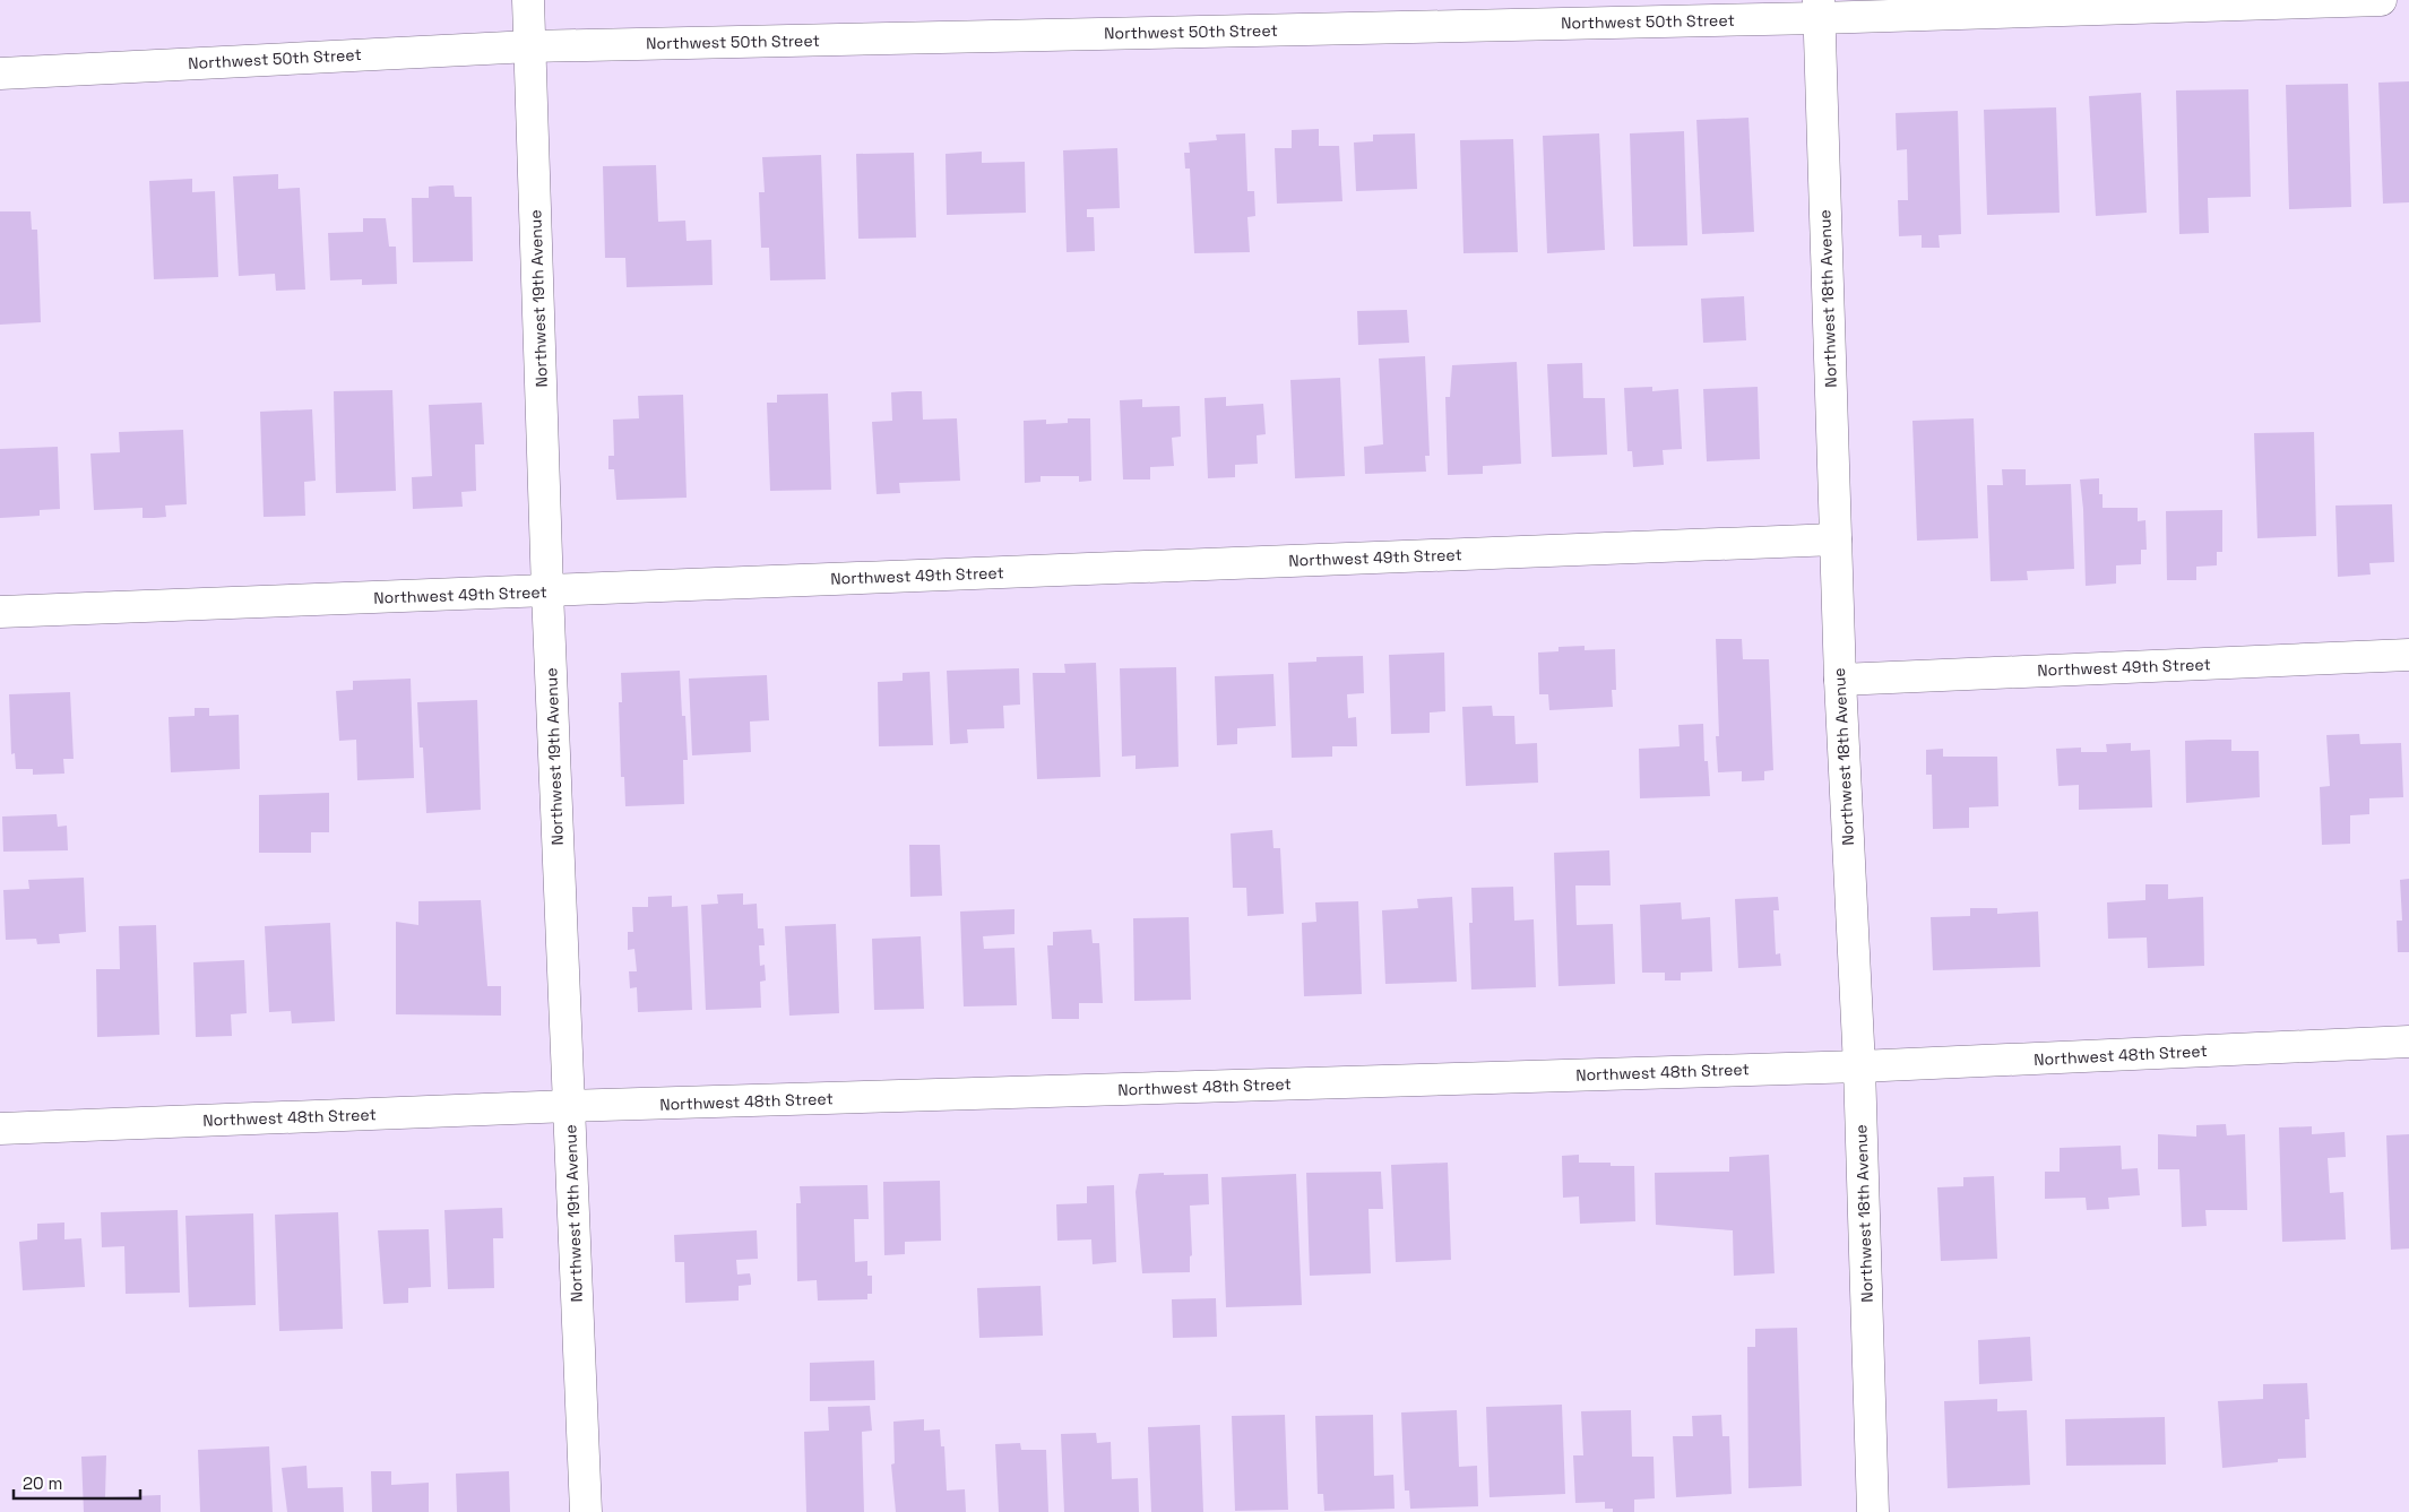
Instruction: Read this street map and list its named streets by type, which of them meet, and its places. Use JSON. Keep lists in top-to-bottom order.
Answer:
{
  "streets": {
    "street": [
      "Northwest 50th Street",
      "Northwest 19th Avenue",
      "Northwest 18th Avenue",
      "Northwest 49th Street",
      "Northwest 48th Street"
    ]
  },
  "crossings": [
    ["Northwest 50th Street", "Northwest 19th Avenue"],
    ["Northwest 50th Street", "Northwest 18th Avenue"],
    ["Northwest 19th Avenue", "Northwest 49th Street"],
    ["Northwest 19th Avenue", "Northwest 48th Street"],
    ["Northwest 18th Avenue", "Northwest 49th Street"],
    ["Northwest 18th Avenue", "Northwest 48th Street"]
  ],
  "scale_bar": "20 m"
}
